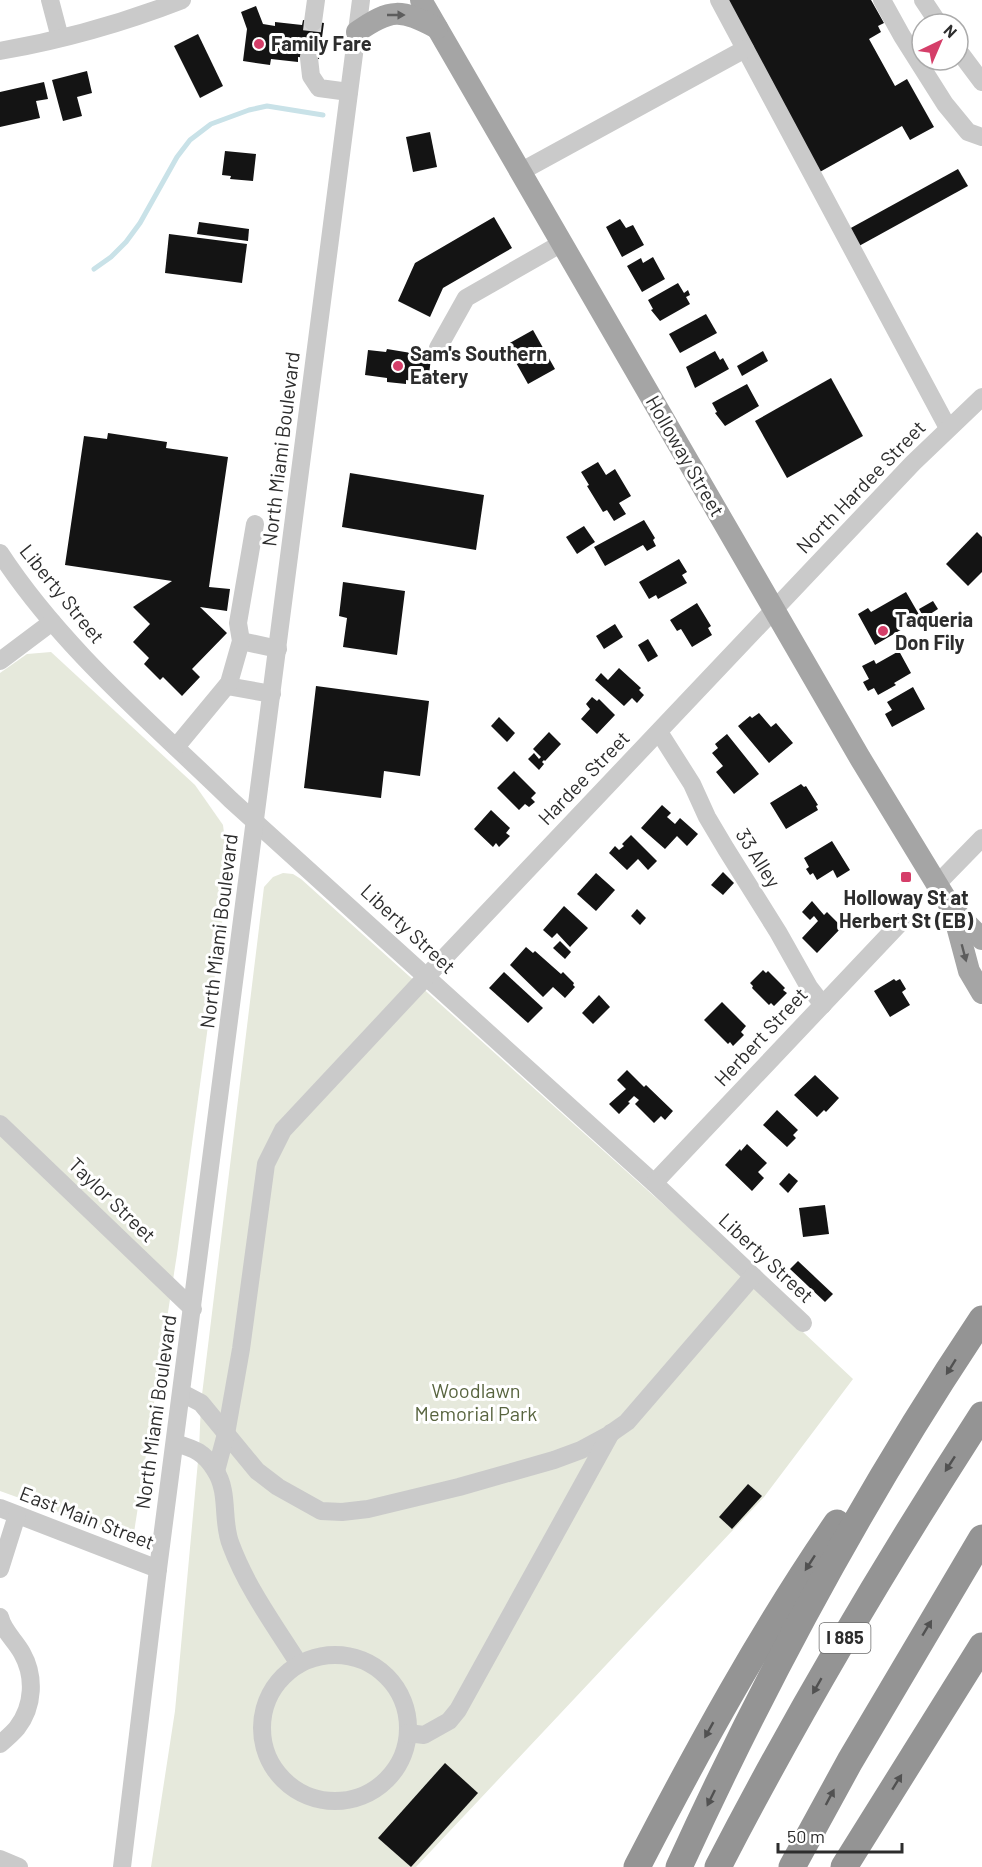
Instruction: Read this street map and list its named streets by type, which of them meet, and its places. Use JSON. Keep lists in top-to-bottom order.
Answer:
{
  "streets": {
    "highway": ["I 885"],
    "main road": ["Holloway Street"],
    "street": [
      "North Miami Boulevard",
      "North Hardee Street",
      "Liberty Street",
      "Hardee Street",
      "33 Alley",
      "Herbert Street",
      "Taylor Street",
      "East Main Street"
    ]
  },
  "crossings": [
    ["North Miami Boulevard", "Liberty Street"],
    ["North Miami Boulevard", "Taylor Street"],
    ["North Miami Boulevard", "East Main Street"],
    ["Holloway Street", "North Hardee Street"],
    ["Holloway Street", "Hardee Street"],
    ["North Hardee Street", "Hardee Street"],
    ["Liberty Street", "Hardee Street"],
    ["Liberty Street", "Herbert Street"],
    ["Hardee Street", "33 Alley"],
    ["33 Alley", "Herbert Street"]
  ],
  "parks": ["Woodlawn Memorial Park"],
  "places": {
    "other": ["Family Fare", "Sam's Southern Eatery", "Taqueria Don Fily"],
    "transit": ["Holloway St at Herbert St (EB)"]
  },
  "scale_bar": "50 m",
  "north": "top right"
}
